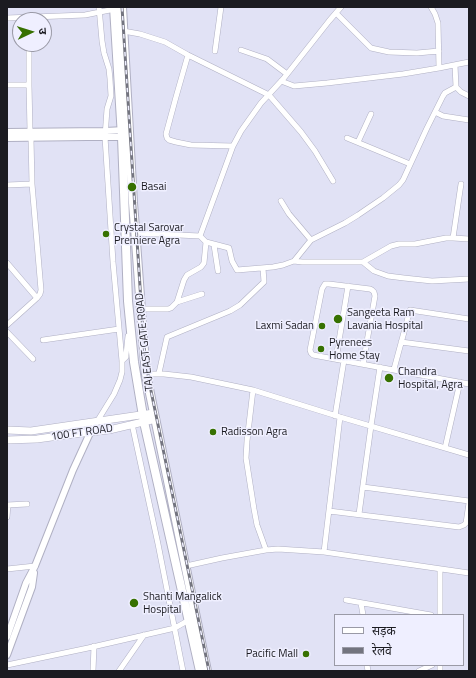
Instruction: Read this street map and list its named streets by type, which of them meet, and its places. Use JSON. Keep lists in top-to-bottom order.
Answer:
{
  "streets": {
    "main road": ["TAJ EAST GATE ROAD", "100 FT ROAD"]
  },
  "crossings": [
    ["TAJ EAST GATE ROAD", "100 FT ROAD"]
  ],
  "places": [
    "Basai",
    "Crystal Sarovar Premiere Agra",
    "Sangeeta Ram Lavania Hospital",
    "Laxmi Sadan",
    "Pyrenees Home Stay",
    "Chandra Hospital, Agra",
    "Radisson Agra",
    "Shanti Mangalick Hospital",
    "Pacific Mall"
  ],
  "legend": ["सड़क", "रेलवे"],
  "north": "right"
}
